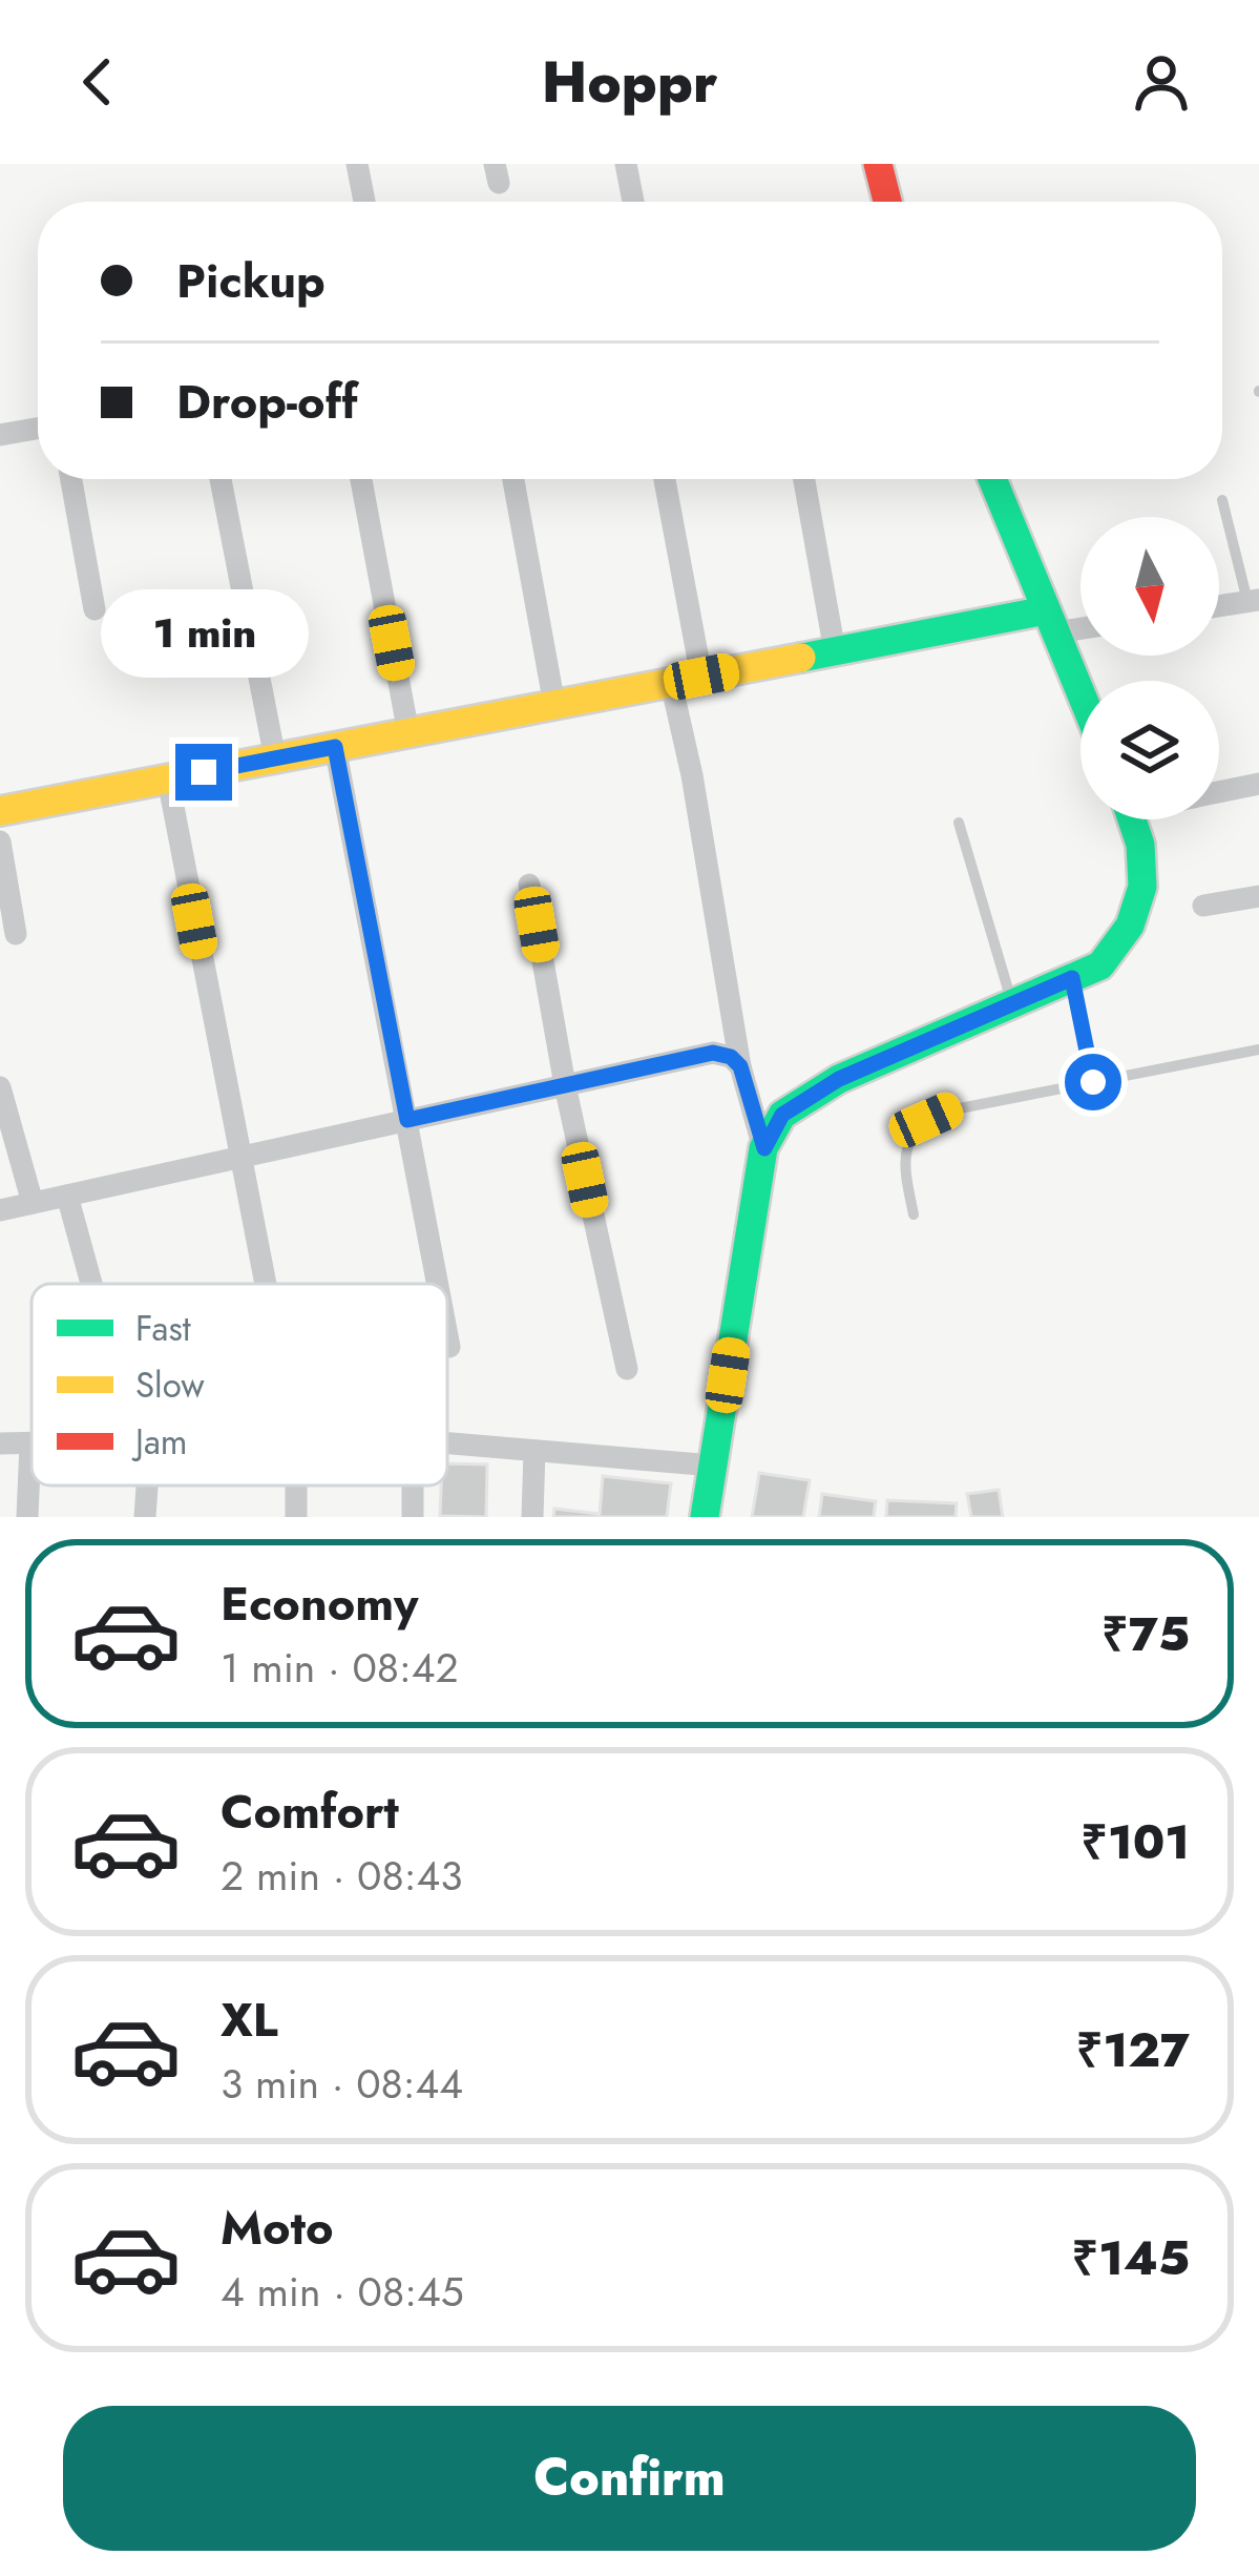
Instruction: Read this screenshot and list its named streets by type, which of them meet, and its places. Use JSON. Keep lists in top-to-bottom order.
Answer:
{
  "legend": ["Fast", "Slow", "Jam"],
  "north": "bottom",
  "page": {
    "header": "Hoppr",
    "banner": ["Pickup", "Drop-off"],
    "bubble": "1 min",
    "list": [
      {
        "name": "Economy",
        "note": "1 min · 08:42",
        "value": "₹75"
      },
      {
        "name": "Comfort",
        "note": "2 min · 08:43",
        "value": "₹101"
      },
      {
        "name": "XL",
        "note": "3 min · 08:44",
        "value": "₹127"
      },
      {
        "name": "Moto",
        "note": "4 min · 08:45",
        "value": "₹145"
      }
    ],
    "buttons": "Confirm"
  }
}
